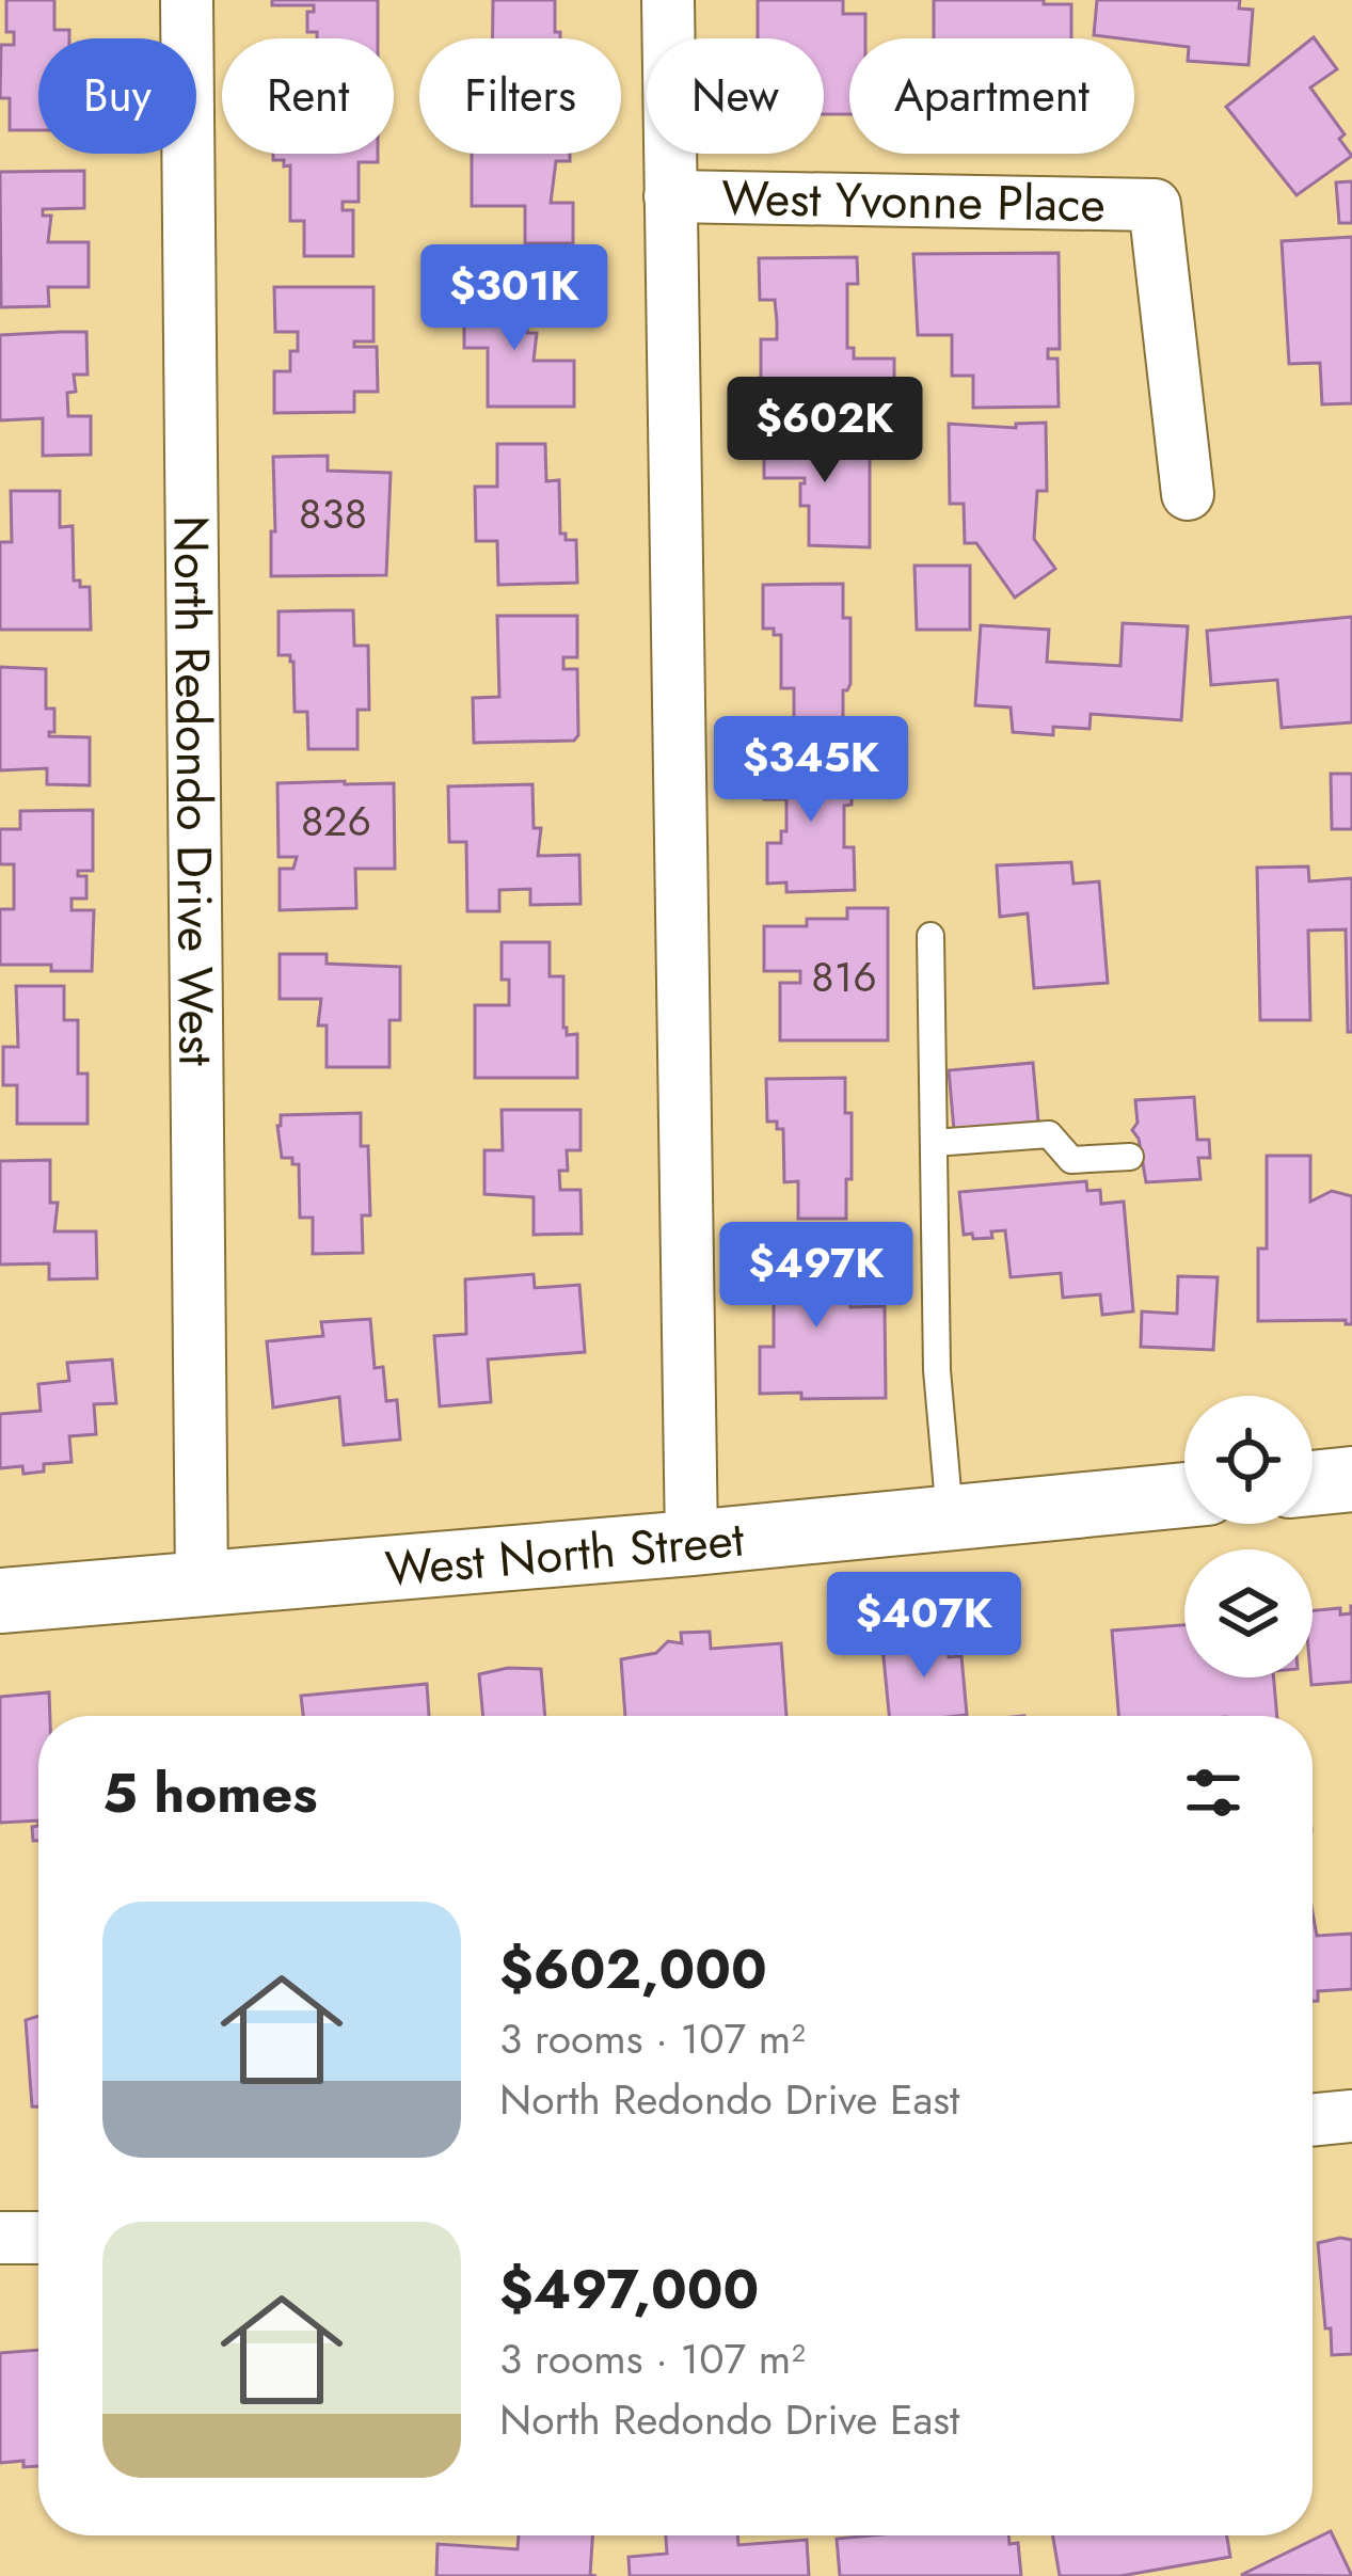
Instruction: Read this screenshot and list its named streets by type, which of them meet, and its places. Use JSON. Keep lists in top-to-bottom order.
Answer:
{
  "streets": {
    "street": ["West Yvonne Place", "North Redondo Drive West", "West North Street"]
  },
  "crossings": [
    ["North Redondo Drive West", "West North Street"]
  ],
  "house_numbers": ["838", "826", "816"],
  "page": {
    "chip": [
      "Buy",
      "Rent",
      "Filters",
      "New",
      "Apartment"
    ],
    "price": [
      "$301K",
      "$602K",
      "$345K",
      "$497K",
      "$407K"
    ],
    "heading": "5 homes",
    "list": [
      {
        "name": "$602,000",
        "note": "3 rooms · 107 m² · North Redondo Drive East"
      },
      {
        "name": "$497,000",
        "note": "3 rooms · 107 m² · North Redondo Drive East"
      }
    ]
  }
}
